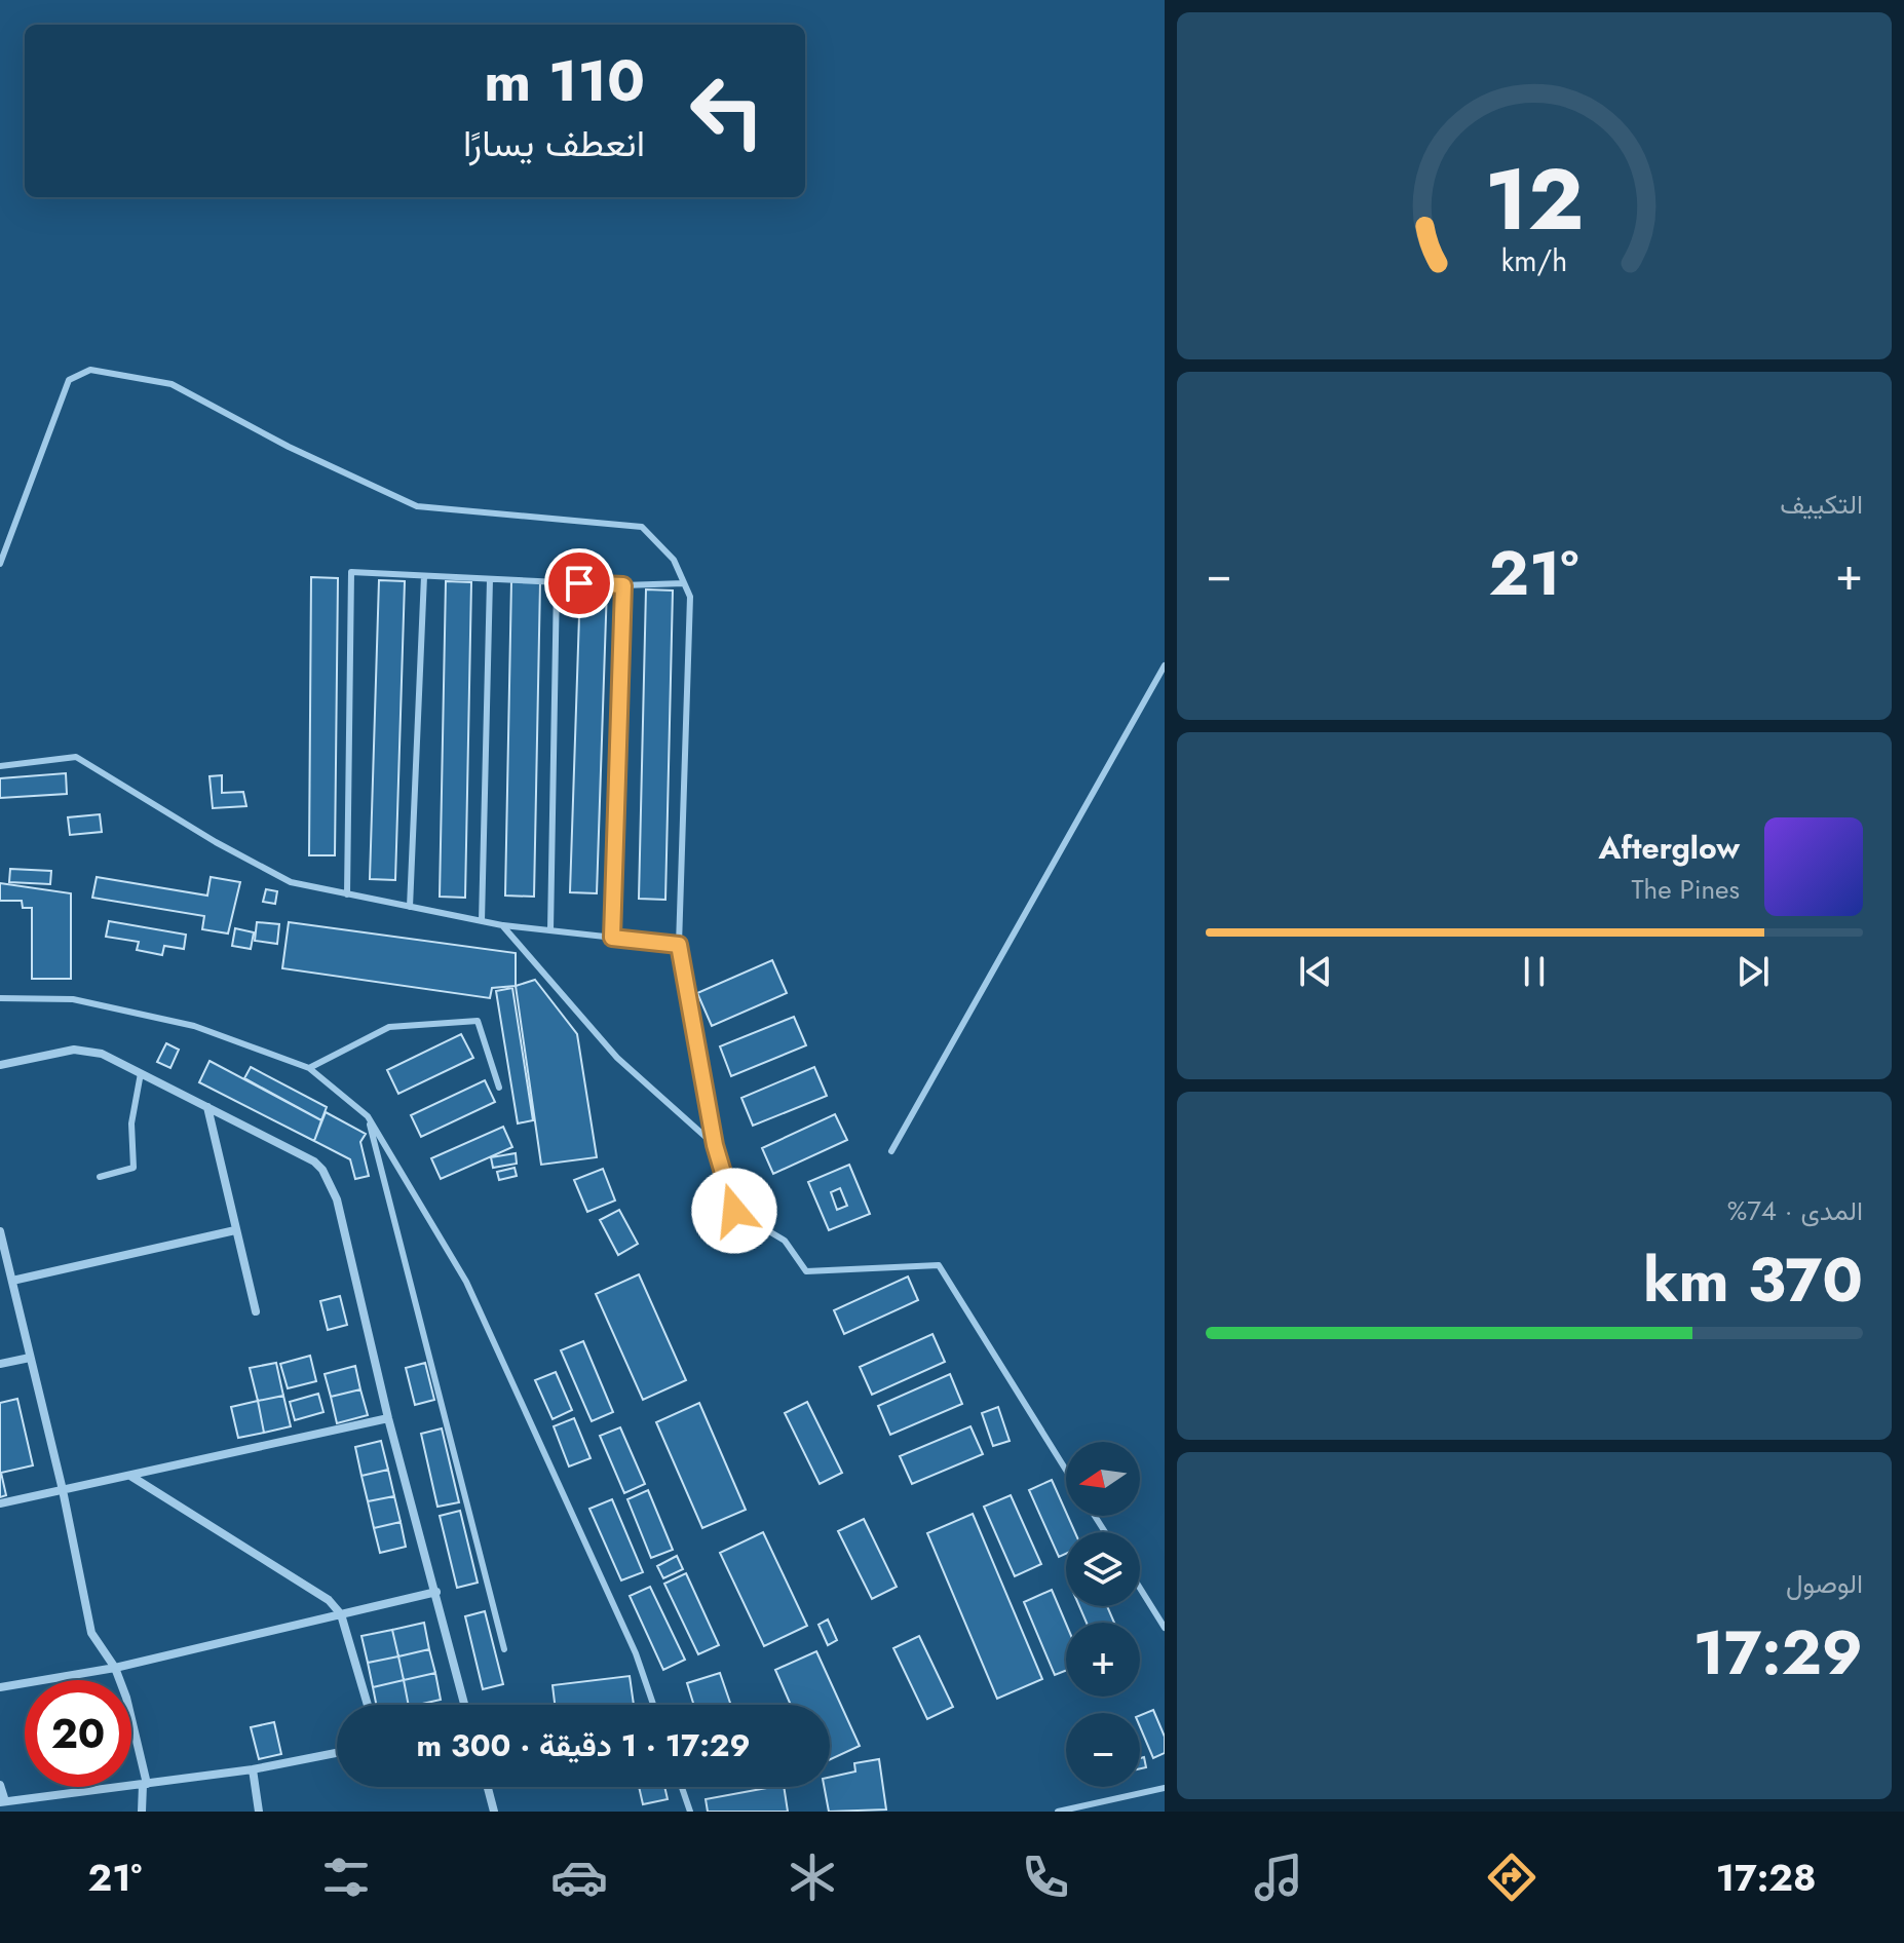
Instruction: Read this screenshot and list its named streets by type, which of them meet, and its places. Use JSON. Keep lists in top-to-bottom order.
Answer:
{
  "north": "left",
  "page": {
    "turn": ["110 m", "انعطف يسارًا"],
    "tile": [
      "التكييف",
      ["المدى · 74%", "370 km"],
      ["الوصول", "17:29"]
    ],
    "heat": ["−", "21°", "+"],
    "song": ["Afterglow", "The Pines"],
    "map_buttons": ["+", "−"],
    "limit": "20",
    "trip": "17:29 · 1 دقيقة · 300 m",
    "tabs": ["17:28", "21°"],
    "gauge": ["12", "km/h"]
  }
}
